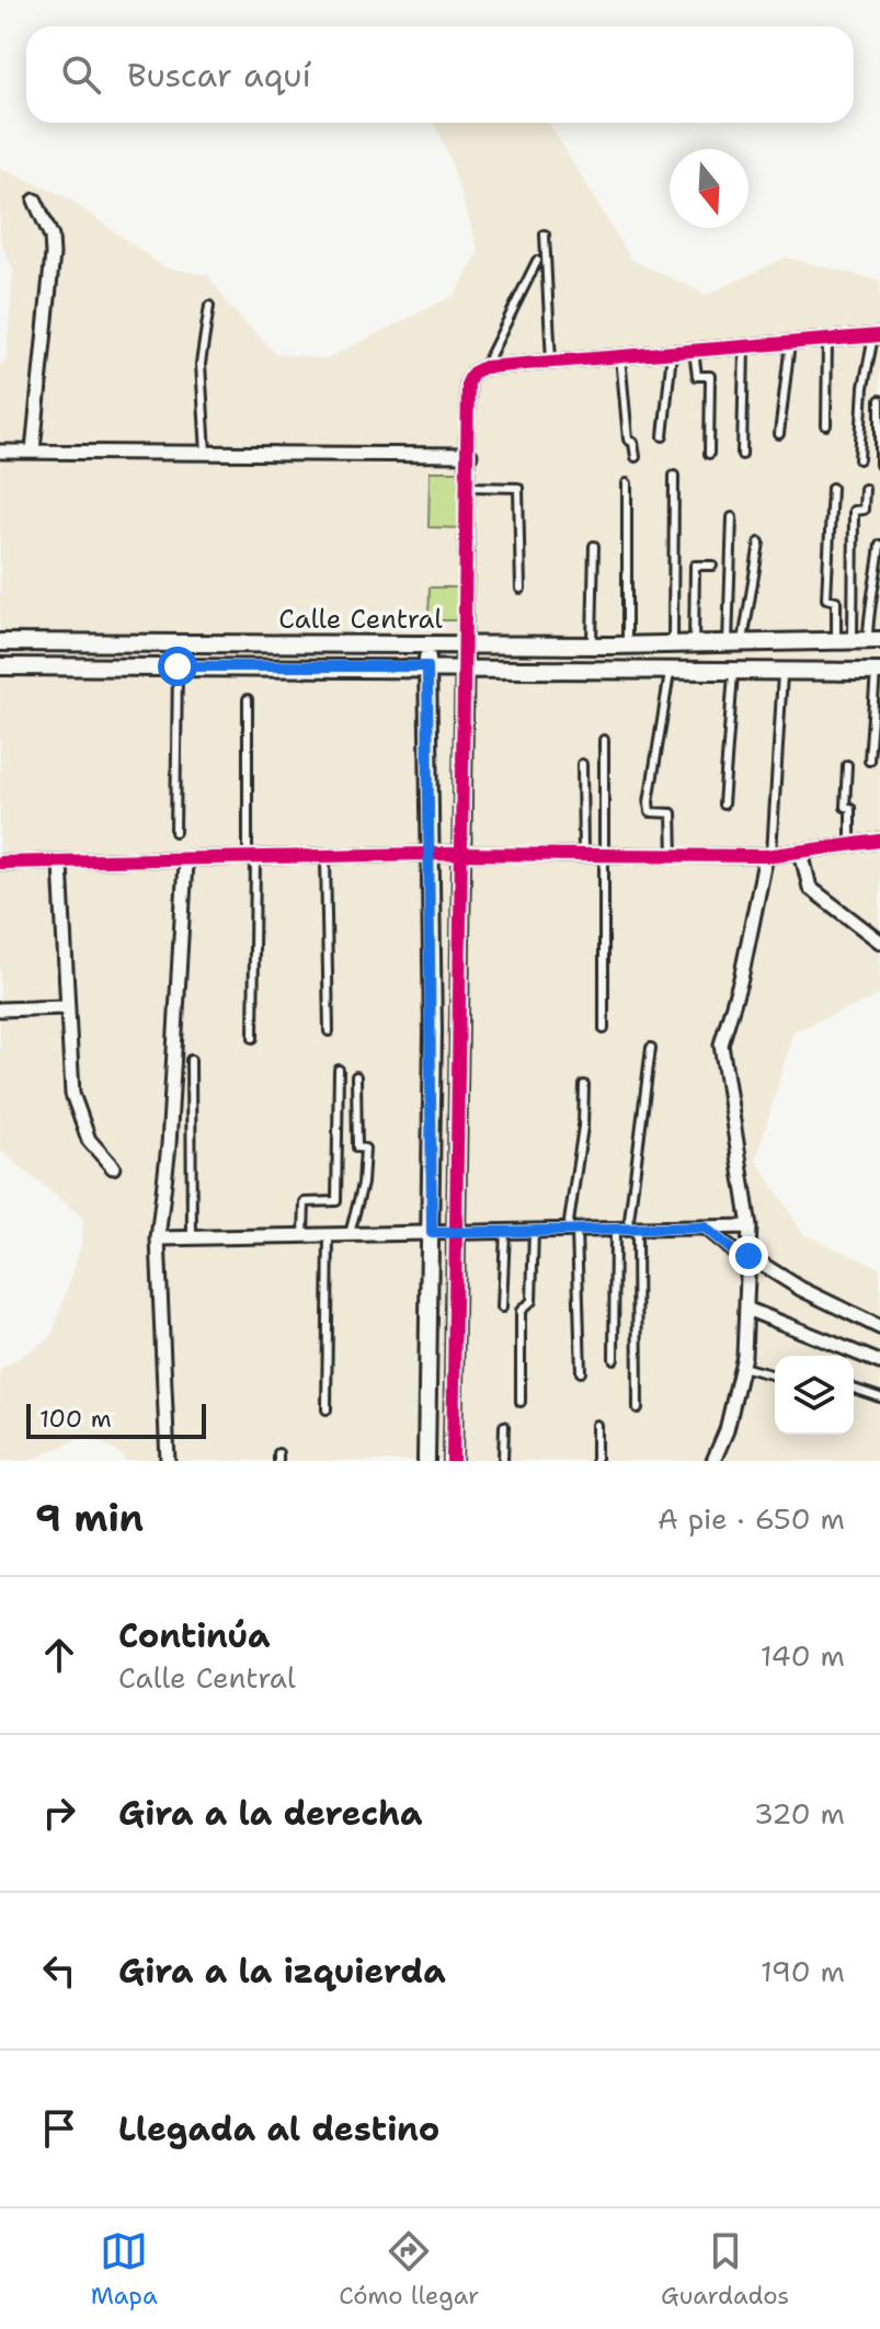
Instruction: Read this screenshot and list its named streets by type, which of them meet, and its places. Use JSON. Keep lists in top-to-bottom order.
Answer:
{
  "streets": {
    "street": ["Calle Central"]
  },
  "scale_bar": "100 m",
  "north": "bottom",
  "page": {
    "search": "Buscar aquí",
    "scale": "100 m",
    "heading": ["9 min", "A pie · 650 m"],
    "list": [
      ["Continúa", "Calle Central", "140 m"],
      ["Gira a la derecha", "320 m"],
      ["Gira a la izquierda", "190 m"],
      "Llegada al destino"
    ],
    "nav": ["Mapa", "Cómo llegar", "Guardados"]
  }
}
